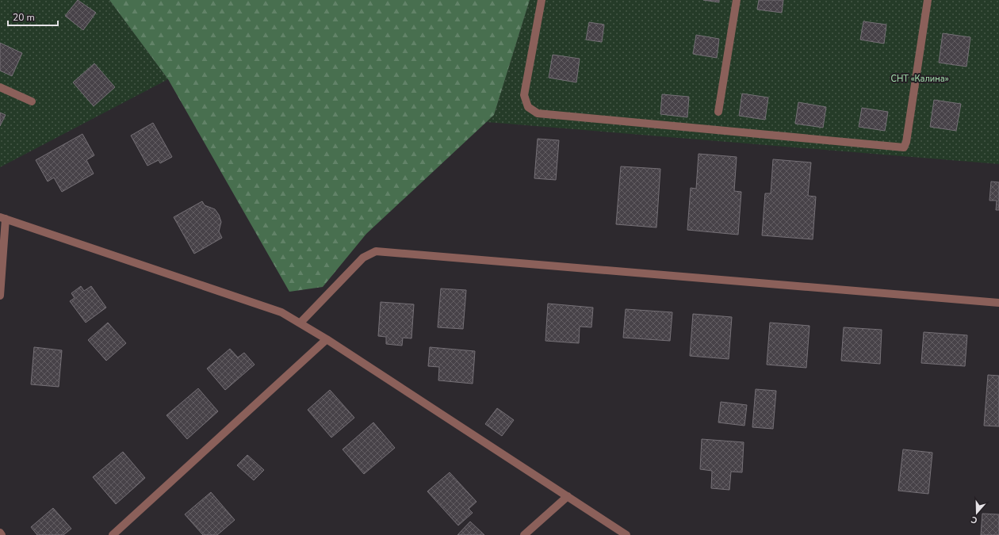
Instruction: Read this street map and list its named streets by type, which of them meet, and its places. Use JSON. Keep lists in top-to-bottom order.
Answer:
{
  "parks": ["СНТ «Калина»"],
  "scale_bar": "20 m",
  "north": "bottom"
}
